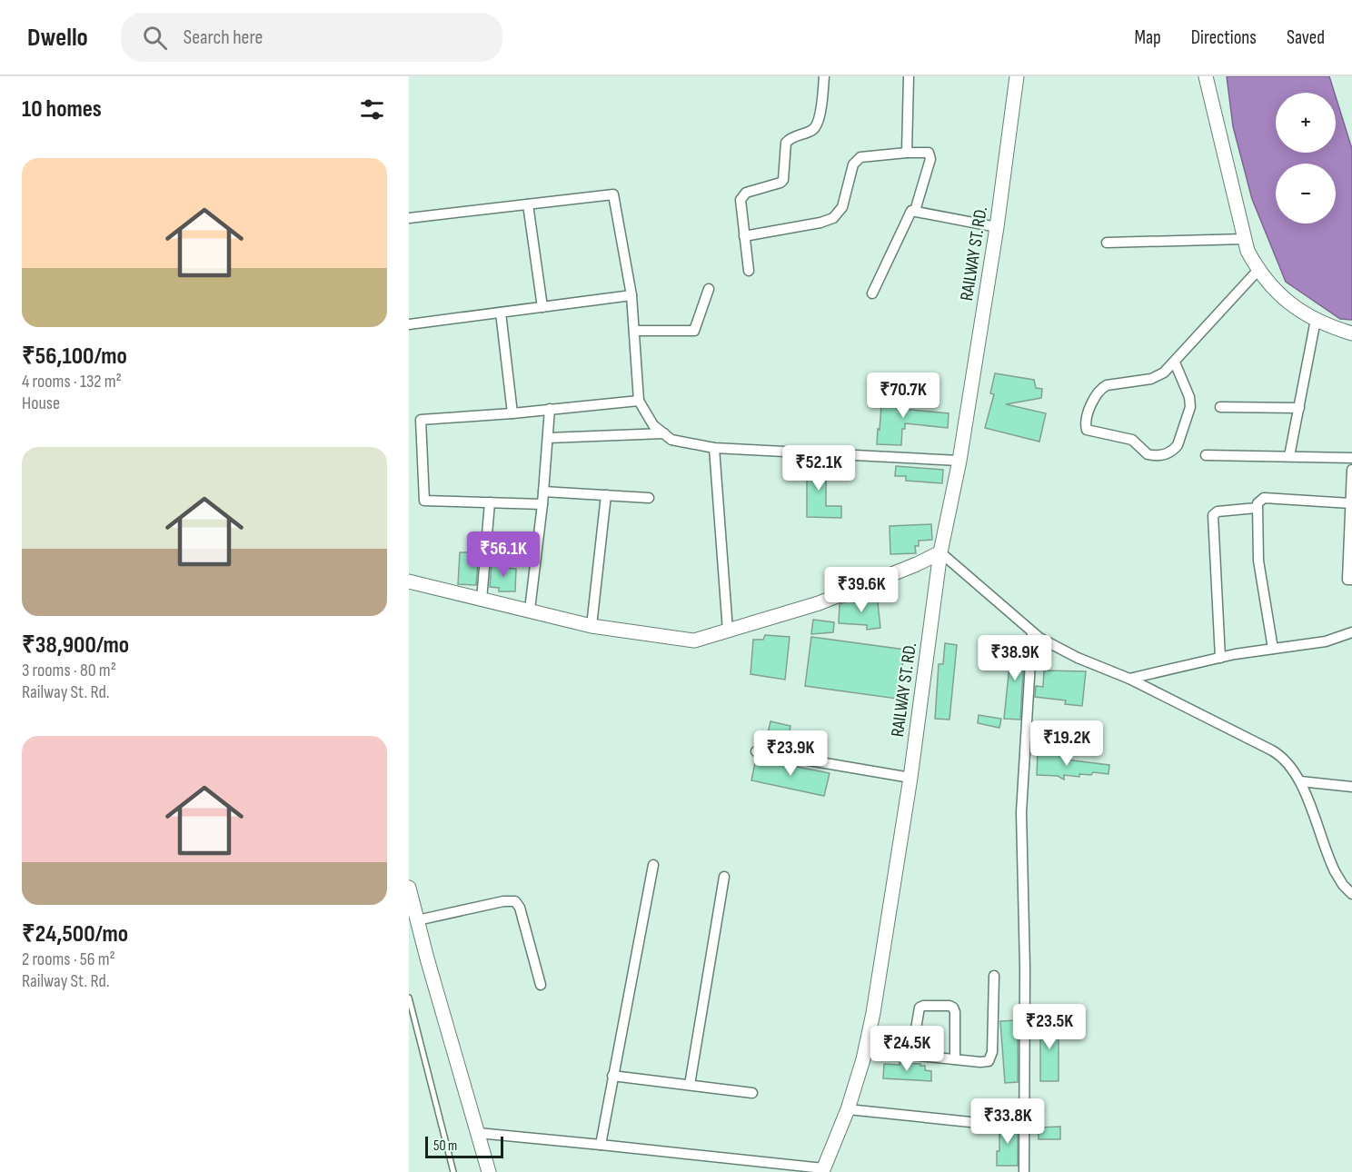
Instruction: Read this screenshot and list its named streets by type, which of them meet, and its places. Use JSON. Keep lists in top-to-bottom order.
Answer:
{
  "streets": {
    "street": ["RAILWAY ST. RD."]
  },
  "scale_bar": "50 m",
  "page": {
    "header": "Dwello",
    "search": "Search here",
    "nav": ["Map", "Directions", "Saved"],
    "heading": "10 homes",
    "map_buttons": ["+", "−"],
    "list": [
      {
        "name": "₹56,100/mo",
        "note": "4 rooms · 132 m² · House"
      },
      {
        "name": "₹38,900/mo",
        "note": "3 rooms · 80 m² · Railway St. Rd."
      },
      {
        "name": "₹24,500/mo",
        "note": "2 rooms · 56 m² · Railway St. Rd."
      }
    ],
    "price": [
      "₹70.7K",
      "₹52.1K",
      "₹56.1K",
      "₹39.6K",
      "₹38.9K",
      "₹19.2K",
      "₹23.9K",
      "₹23.5K",
      "₹24.5K",
      "₹33.8K"
    ],
    "scale": "50 m"
  }
}
